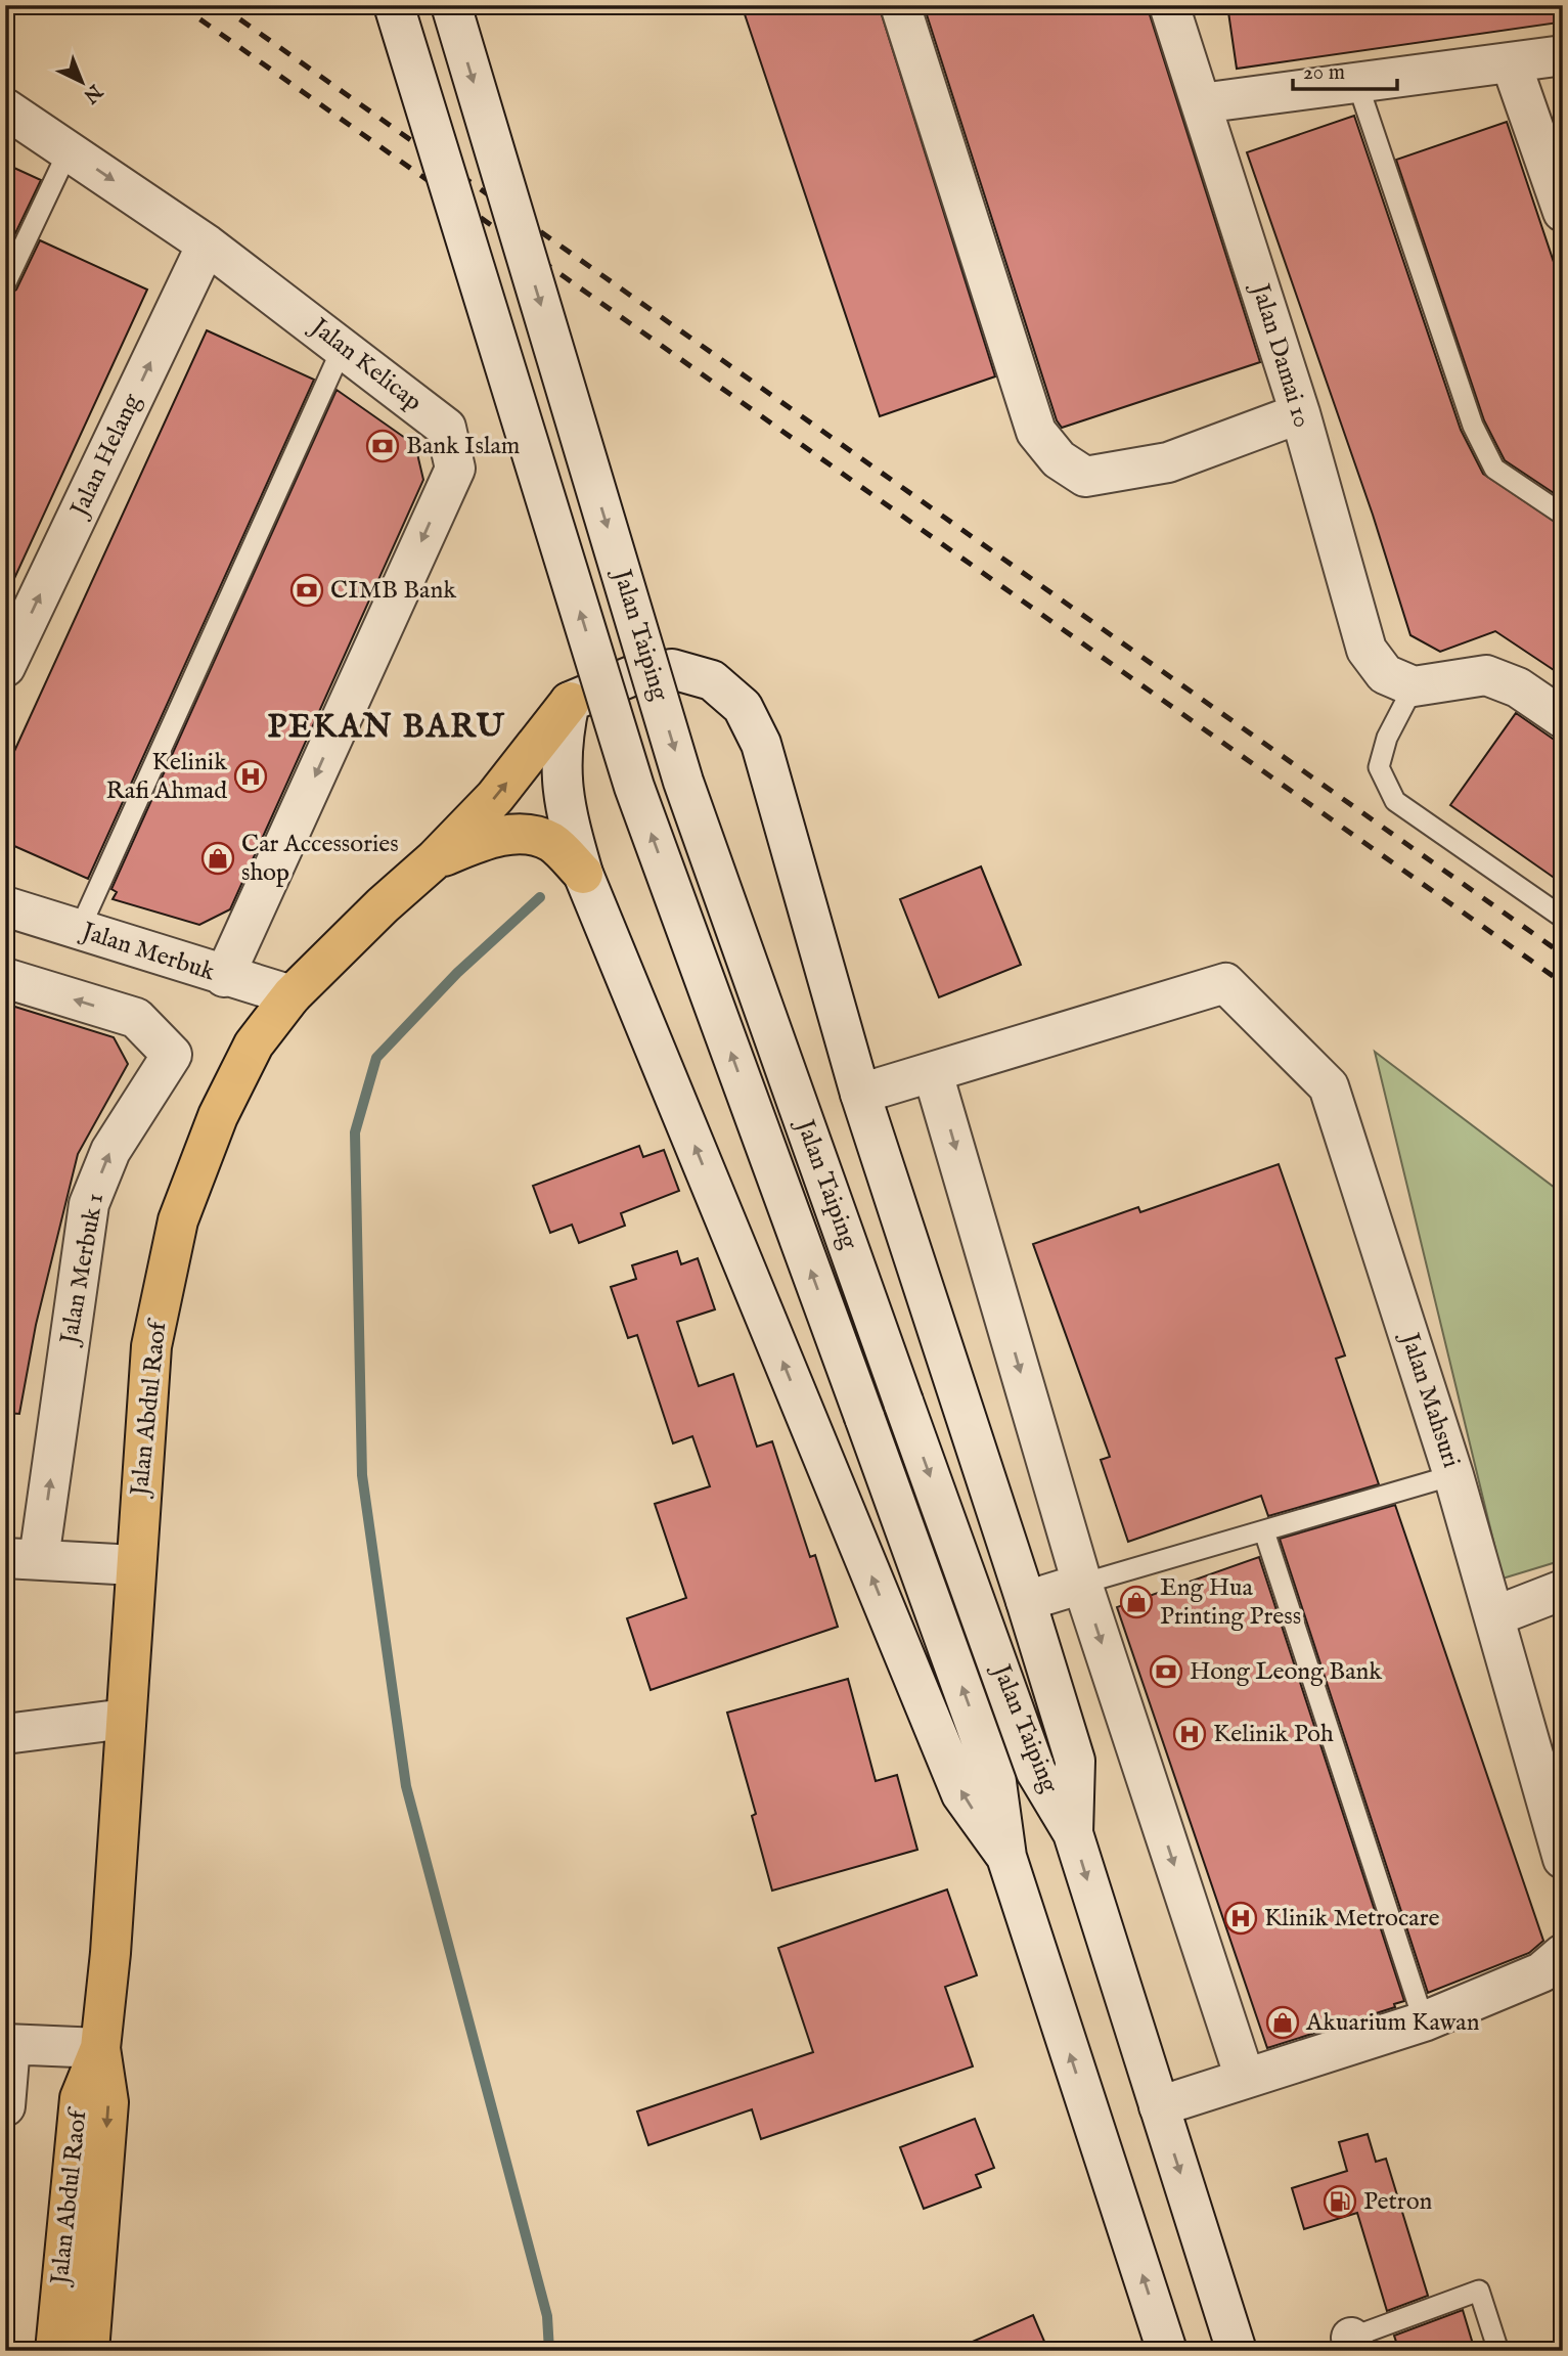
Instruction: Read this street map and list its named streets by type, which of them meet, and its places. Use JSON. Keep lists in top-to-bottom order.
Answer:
{
  "streets": {
    "main road": ["Jalan Abdul Raof"],
    "street": [
      "Jalan Damai 10",
      "Jalan Kelicap",
      "Jalan Helang",
      "Jalan Taiping",
      "Jalan Merbuk",
      "Jalan Merbuk 1",
      "Jalan Mahsuri"
    ]
  },
  "crossings": [
    ["Jalan Kelicap", "Jalan Helang"],
    ["Jalan Kelicap", "Jalan Merbuk"],
    ["Jalan Merbuk", "Jalan Abdul Raof"]
  ],
  "one_way": ["Jalan Helang", "Jalan Merbuk 1"],
  "districts": ["PEKAN BARU"],
  "places": {
    "bank": ["Bank Islam", "CIMB Bank", "Hong Leong Bank"],
    "hospital": ["Kelinik Rafi Ahmad", "Kelinik Poh", "Klinik Metrocare"],
    "shop": ["Car Accessories shop", "Eng Hua Printing Press", "Akuarium Kawan"],
    "fuel station": ["Petron"]
  },
  "scale_bar": "20 m",
  "north": "bottom right"
}
